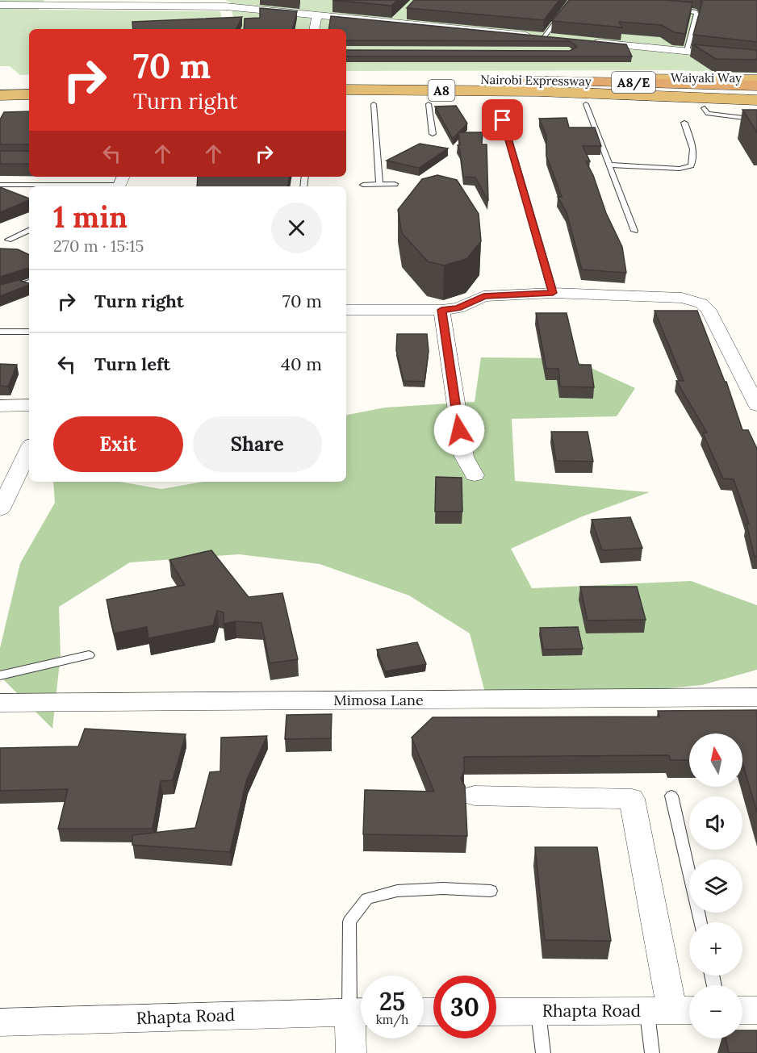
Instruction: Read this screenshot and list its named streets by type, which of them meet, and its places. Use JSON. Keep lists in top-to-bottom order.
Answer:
{
  "streets": {
    "highway": [
      "Waiyaki Way",
      "Nairobi Expressway",
      "A8/E",
      "A8"
    ],
    "street": ["Mimosa Lane", "Rhapta Road"]
  },
  "crossings": [
    ["Waiyaki Way", "Nairobi Expressway"]
  ],
  "north": "top",
  "page": {
    "turn": ["70 m", "Turn right"],
    "heading": ["1 min", "270 m · 15:15"],
    "list": [
      {
        "name": "Turn right",
        "value": "70 m"
      },
      {
        "name": "Turn left",
        "value": "40 m"
      }
    ],
    "buttons": ["Exit", "Share"],
    "map_buttons": ["+", "−"],
    "speed": "25 km/h",
    "limit": "30"
  }
}
